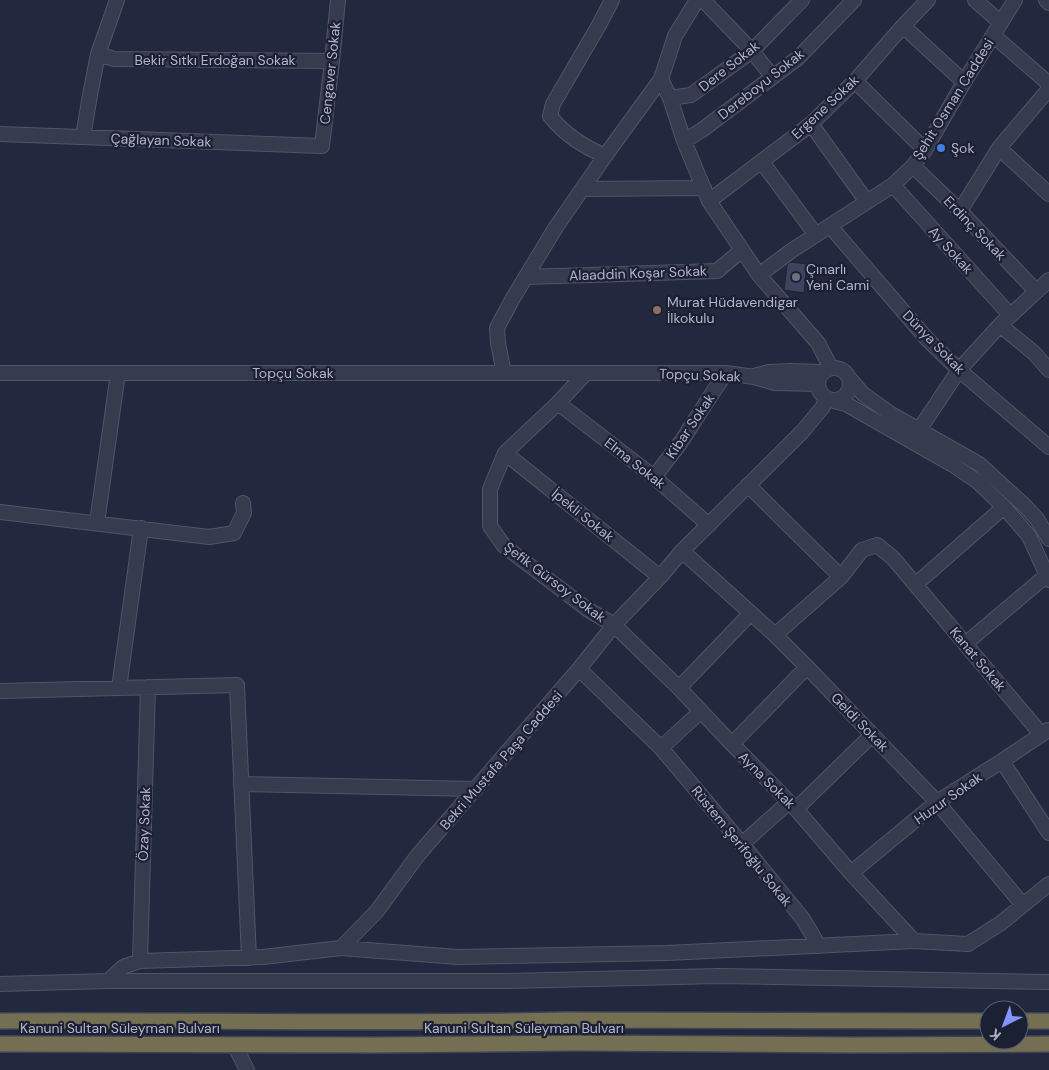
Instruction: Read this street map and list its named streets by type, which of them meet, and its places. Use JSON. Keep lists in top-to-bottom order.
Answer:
{
  "streets": {
    "highway": ["Kanuni Sultan Süleyman Bulvarı"],
    "street": [
      "Bekir Sıtkı Erdoğan Sokak",
      "Dere Sokak",
      "Cengaver Sokak",
      "Dereboyu Sokak",
      "Şehit Osman Caddesi",
      "Ergene Sokak",
      "Çağlayan Sokak",
      "Erdinç Sokak",
      "Ay Sokak",
      "Alaaddin Koşar Sokak",
      "Dünya Sokak",
      "Topçu Sokak",
      "Kibar Sokak",
      "Elma Sokak",
      "İpekli Sokak",
      "Şefik Gürsoy Sokak",
      "Kanat Sokak",
      "Geldi Sokak",
      "Bekri Mustafa Paşa Caddesi",
      "Ayna Sokak",
      "Huzur Sokak",
      "Özay Sokak",
      "Rüstem Şerifoğlu Sokak"
    ]
  },
  "crossings": [
    ["Bekir Sıtkı Erdoğan Sokak", "Cengaver Sokak"],
    ["Cengaver Sokak", "Çağlayan Sokak"],
    ["Şehit Osman Caddesi", "Erdinç Sokak"],
    ["Şehit Osman Caddesi", "Ay Sokak"],
    ["Şehit Osman Caddesi", "Dünya Sokak"],
    ["Topçu Sokak", "Kibar Sokak"],
    ["Topçu Sokak", "Bekri Mustafa Paşa Caddesi"],
    ["Kibar Sokak", "Elma Sokak"],
    ["Elma Sokak", "Bekri Mustafa Paşa Caddesi"],
    ["İpekli Sokak", "Şefik Gürsoy Sokak"],
    ["İpekli Sokak", "Bekri Mustafa Paşa Caddesi"],
    ["Şefik Gürsoy Sokak", "Bekri Mustafa Paşa Caddesi"],
    ["Şefik Gürsoy Sokak", "Ayna Sokak"],
    ["Kanat Sokak", "Huzur Sokak"],
    ["Geldi Sokak", "Bekri Mustafa Paşa Caddesi"],
    ["Geldi Sokak", "Huzur Sokak"],
    ["Bekri Mustafa Paşa Caddesi", "Ayna Sokak"],
    ["Bekri Mustafa Paşa Caddesi", "Rüstem Şerifoğlu Sokak"],
    ["Ayna Sokak", "Huzur Sokak"]
  ],
  "places": ["Şok", "Çınarlı Yeni Cami", "Murat Hüdavendigar İlkokulu"],
  "north": "bottom left"
}
